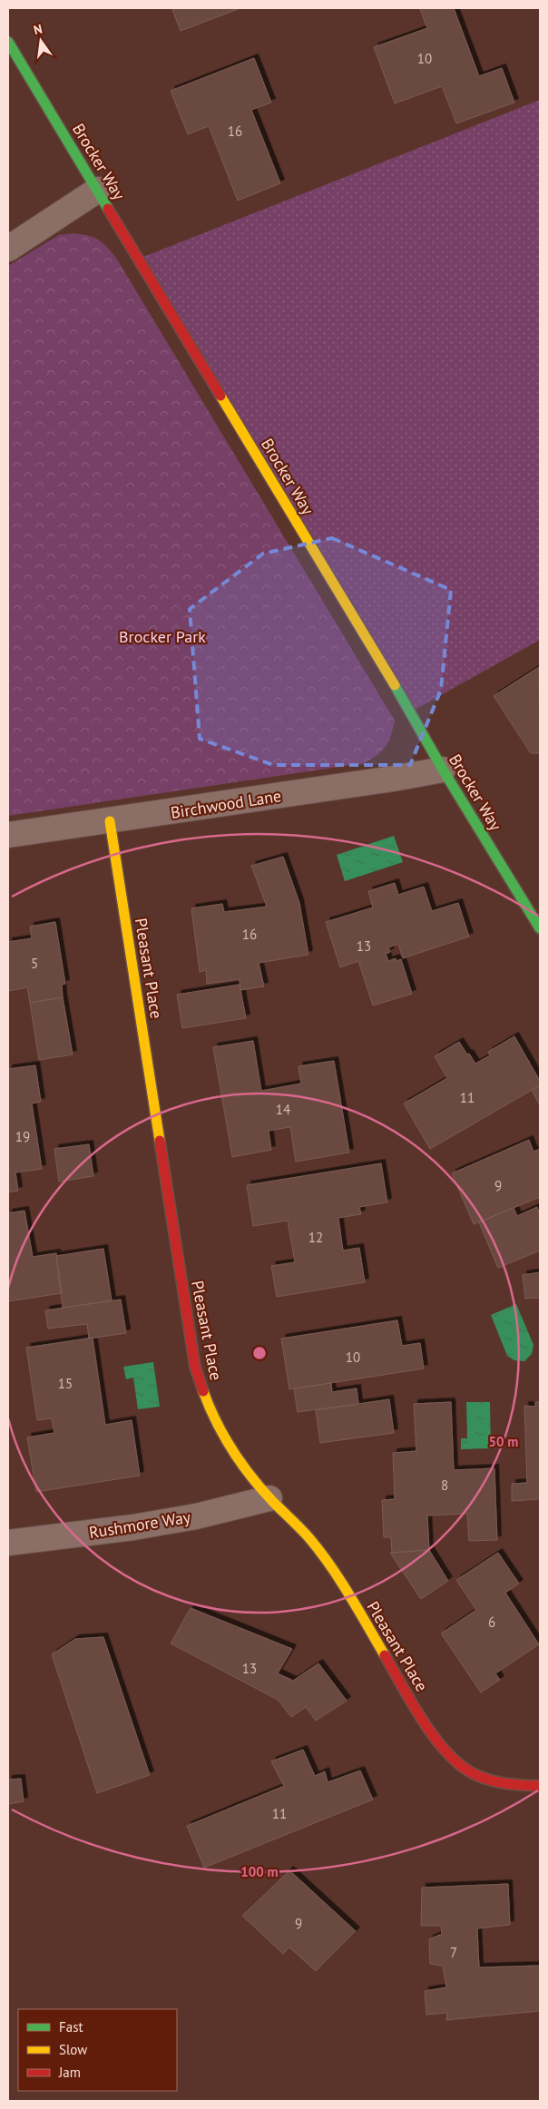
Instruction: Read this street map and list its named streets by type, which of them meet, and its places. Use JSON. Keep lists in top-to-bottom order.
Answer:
{
  "streets": {
    "street": [
      "Brocker Way",
      "Birchwood Lane",
      "Pleasant Place",
      "Rushmore Way"
    ]
  },
  "crossings": [
    ["Brocker Way", "Birchwood Lane"],
    ["Birchwood Lane", "Pleasant Place"],
    ["Pleasant Place", "Rushmore Way"]
  ],
  "parks": ["Brocker Park"],
  "house_numbers": [
    "10",
    "16",
    "16",
    "13",
    "5",
    "11",
    "14",
    "19",
    "9",
    "12",
    "10",
    "15",
    "8",
    "6",
    "13",
    "11",
    "9",
    "7"
  ],
  "legend": ["Fast", "Slow", "Jam"],
  "north": "top",
  "rings": ["50 m", "100 m"]
}
